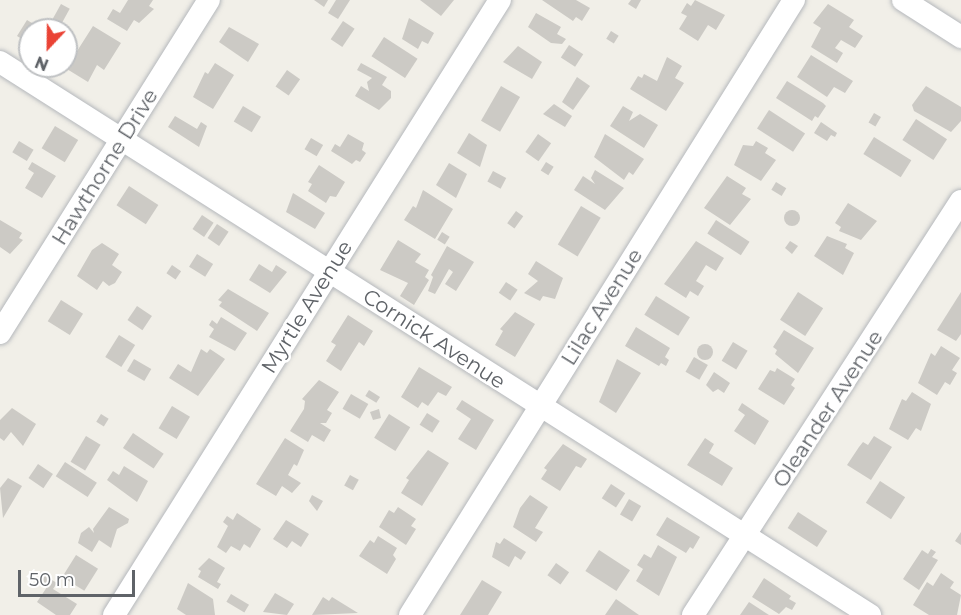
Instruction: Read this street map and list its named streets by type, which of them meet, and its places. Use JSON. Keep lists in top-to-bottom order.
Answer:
{
  "streets": {
    "street": [
      "Hawthorne Drive",
      "Myrtle Avenue",
      "Lilac Avenue",
      "Cornick Avenue",
      "Oleander Avenue"
    ]
  },
  "crossings": [
    ["Hawthorne Drive", "Cornick Avenue"],
    ["Myrtle Avenue", "Cornick Avenue"],
    ["Lilac Avenue", "Cornick Avenue"],
    ["Cornick Avenue", "Oleander Avenue"]
  ],
  "scale_bar": "50 m",
  "north": "bottom"
}
